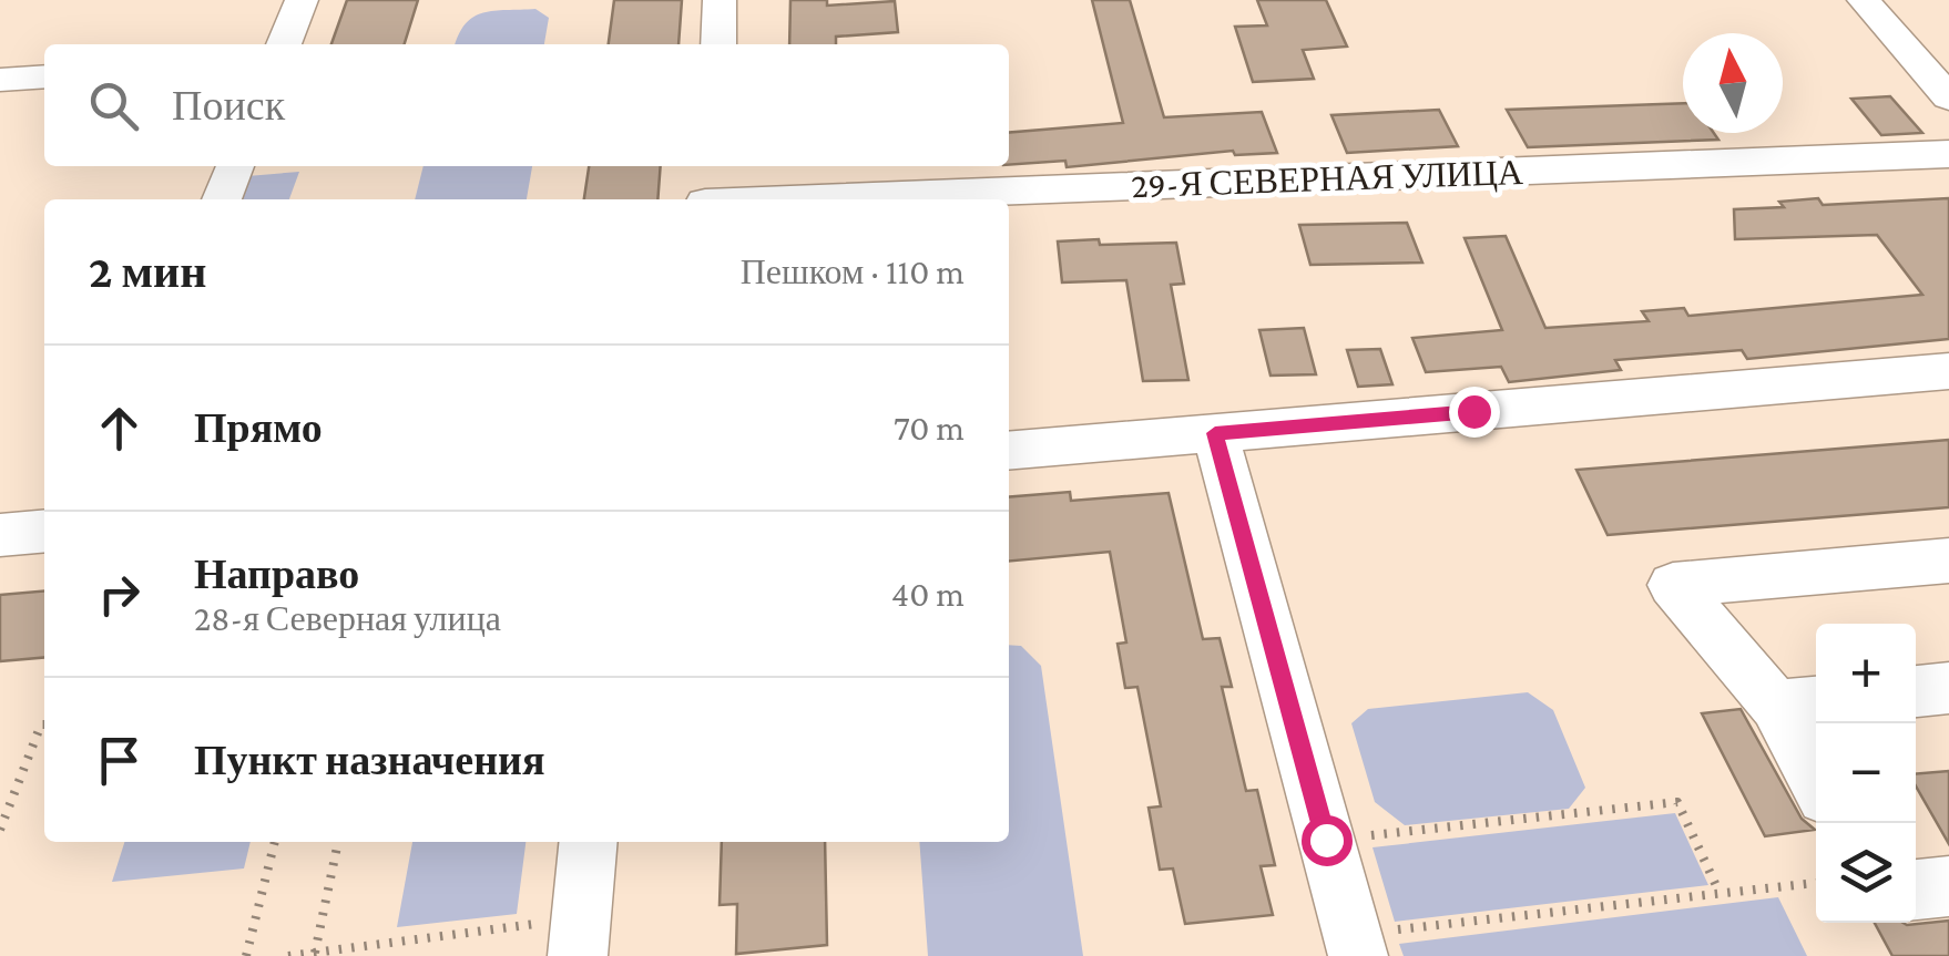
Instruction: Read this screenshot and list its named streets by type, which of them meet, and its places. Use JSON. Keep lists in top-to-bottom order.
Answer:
{
  "streets": {
    "street": ["29-Я СЕВЕРНАЯ УЛИЦА"]
  },
  "north": "top",
  "page": {
    "search": "Поиск",
    "heading": ["2 мин", "Пешком · 110 m"],
    "list": [
      ["Прямо", "70 m"],
      ["Направо", "28-я Северная улица", "40 m"],
      "Пункт назначения"
    ],
    "map_buttons": ["+", "−"]
  }
}
